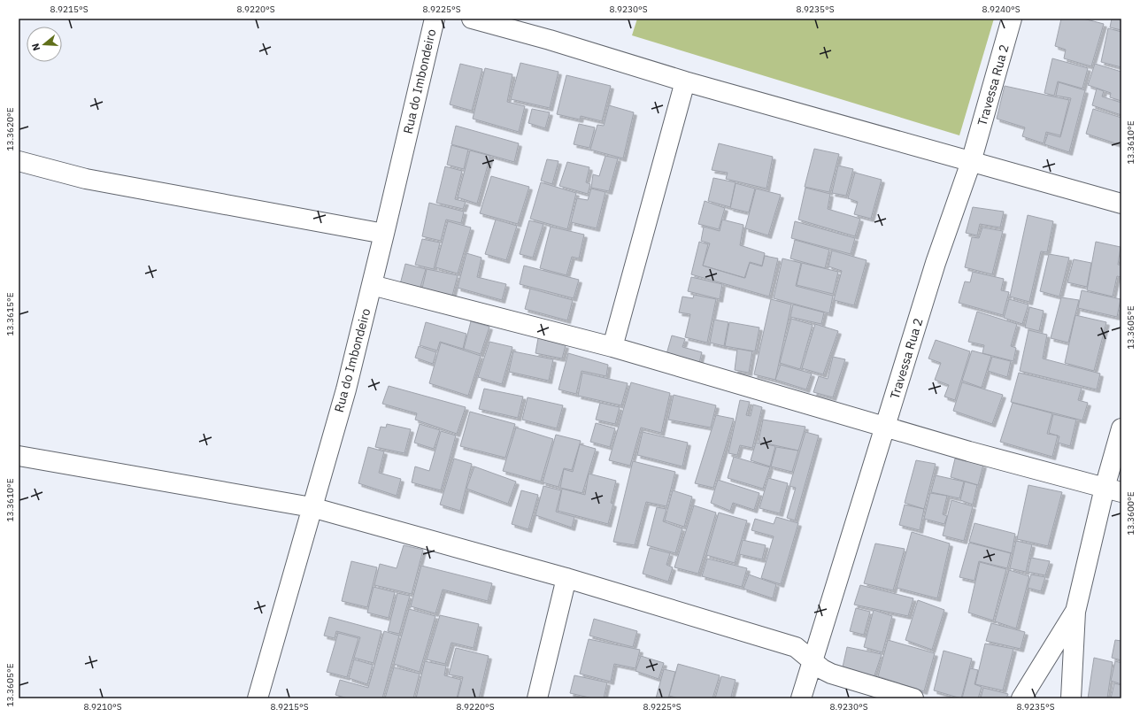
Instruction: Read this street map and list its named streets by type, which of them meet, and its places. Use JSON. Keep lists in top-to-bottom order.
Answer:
{
  "streets": {
    "street": ["Rua do Imbondeiro", "Travessa Rua 2"]
  },
  "north": "left",
  "coordinates": [
    "8.9215°S",
    "8.9220°S",
    "8.9225°S",
    "8.9230°S",
    "8.9235°S",
    "8.9240°S",
    "13.3620°E",
    "13.3610°E",
    "13.3615°E",
    "13.3605°E",
    "13.3600°E",
    "8.9210°S"
  ]
}
